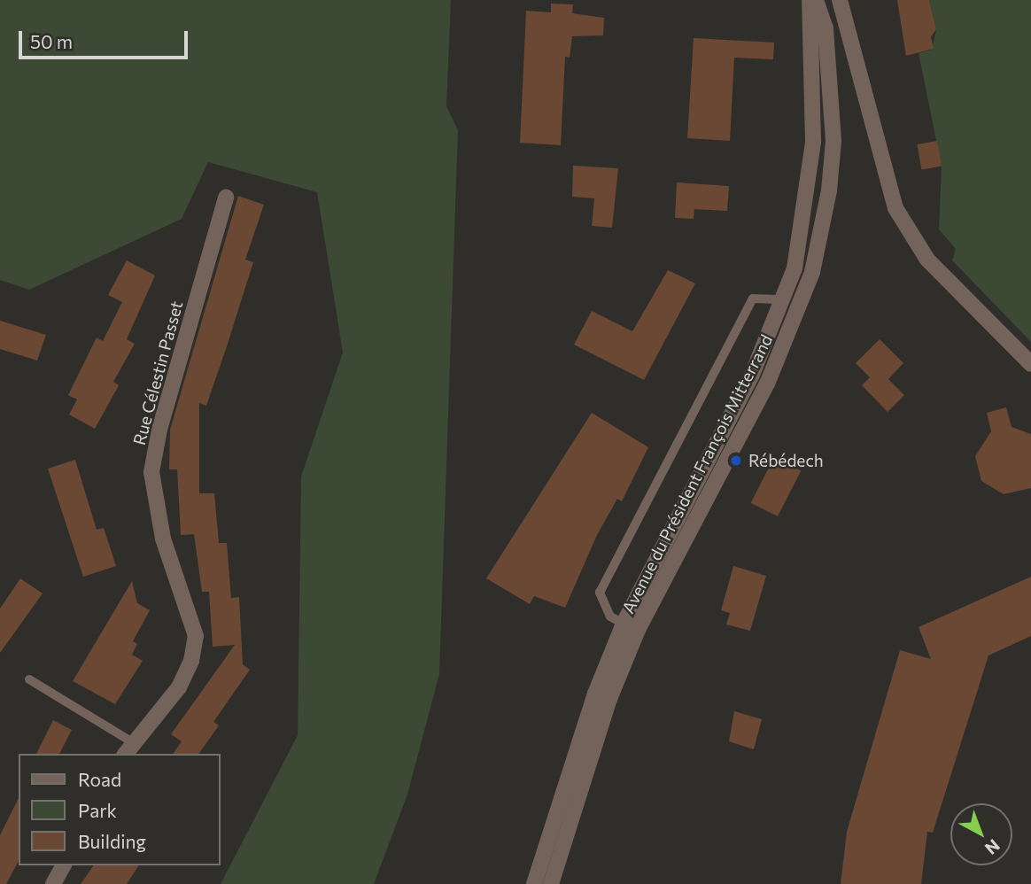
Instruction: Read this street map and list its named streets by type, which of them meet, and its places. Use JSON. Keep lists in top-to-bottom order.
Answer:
{
  "streets": {
    "street": ["Rue Célestin Passet", "Avenue du Président François Mitterrand"]
  },
  "places": ["Rébédech"],
  "legend": ["Road", "Park", "Building"],
  "scale_bar": "50 m",
  "north": "bottom right"
}
